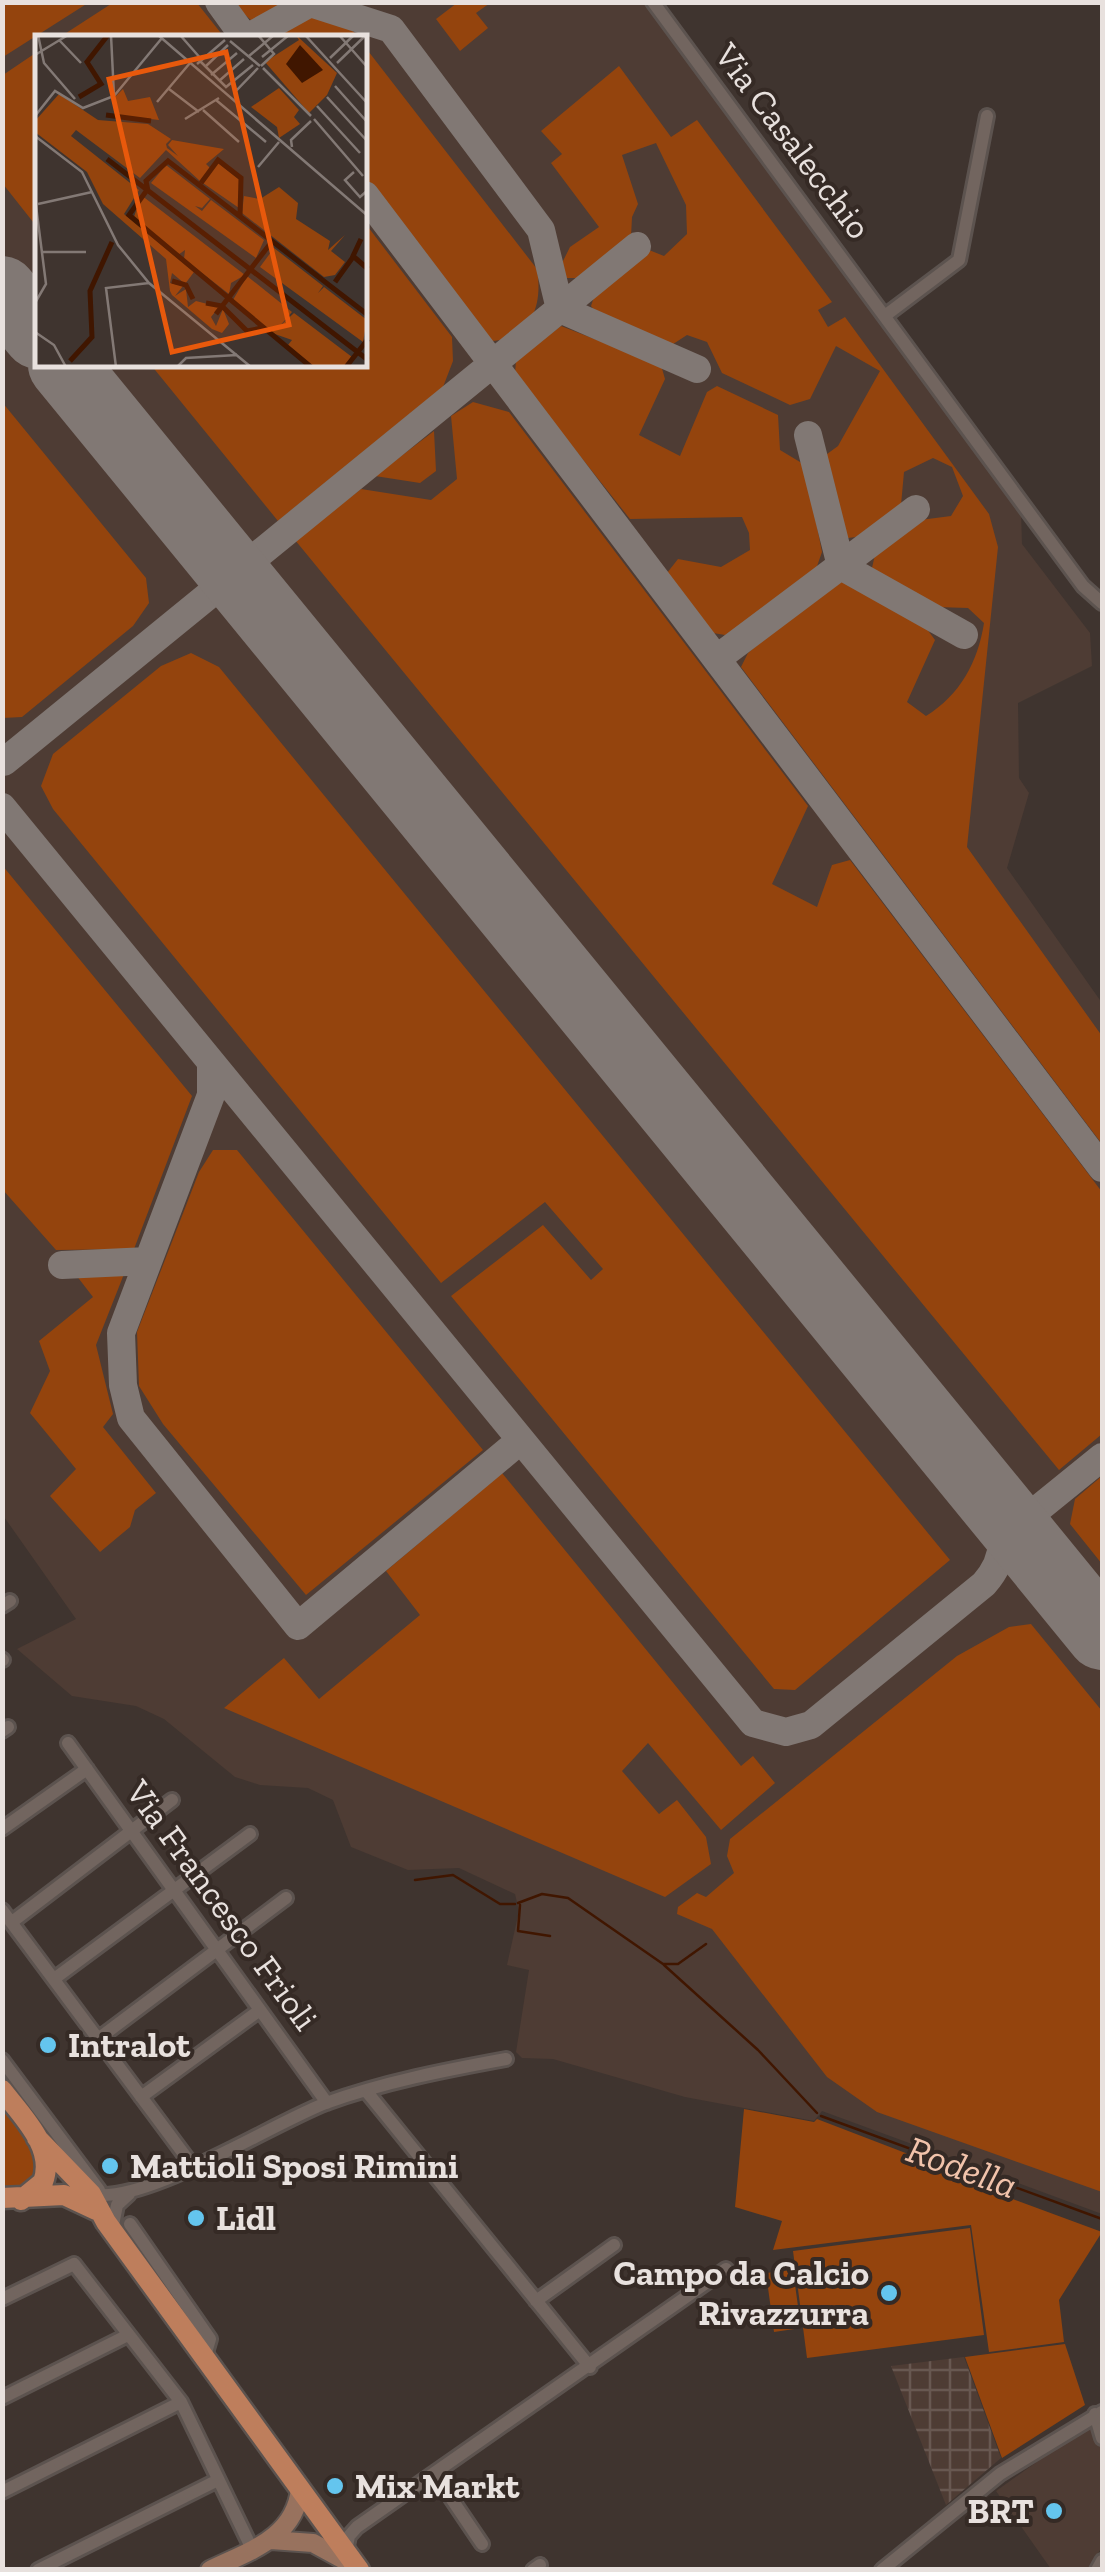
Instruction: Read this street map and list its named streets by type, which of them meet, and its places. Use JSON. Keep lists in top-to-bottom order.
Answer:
{
  "streets": {
    "street": ["Via Casalecchio", "Via Francesco Frioli"]
  },
  "water": ["Rodella"],
  "places": [
    "Intralot",
    "Mattioli Sposi Rimini",
    "Lidl",
    "Campo da Calcio Rivazzurra",
    "Mix Markt",
    "BRT"
  ]
}
